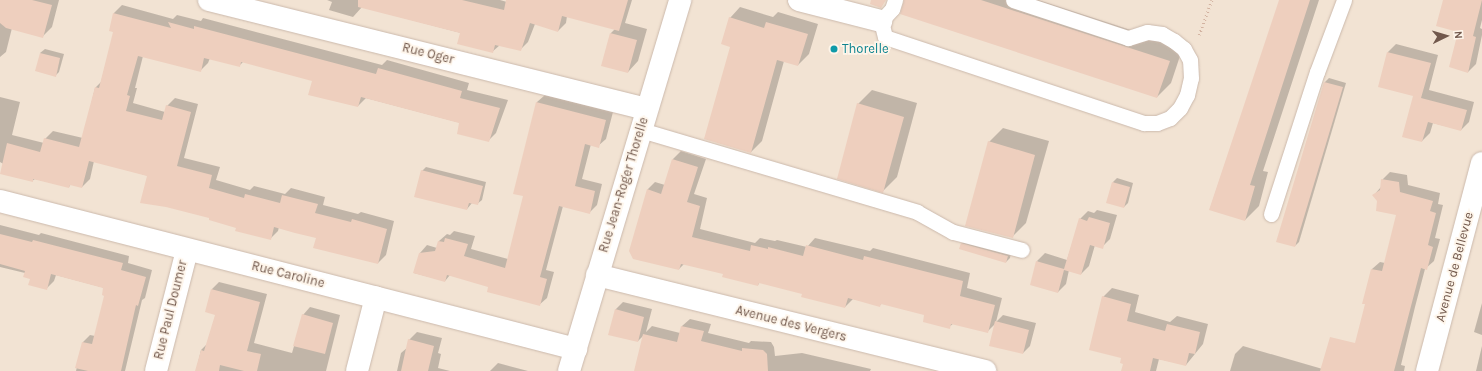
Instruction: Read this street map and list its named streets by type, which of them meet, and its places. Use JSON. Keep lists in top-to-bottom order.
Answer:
{
  "streets": {
    "street": [
      "Rue Oger",
      "Rue Jean-Roger Thorelle",
      "Avenue de Bellevue",
      "Rue Caroline",
      "Rue Paul Doumer",
      "Avenue des Vergers"
    ]
  },
  "crossings": [
    ["Rue Oger", "Rue Jean-Roger Thorelle"],
    ["Rue Jean-Roger Thorelle", "Rue Caroline"],
    ["Rue Jean-Roger Thorelle", "Avenue des Vergers"],
    ["Rue Caroline", "Rue Paul Doumer"]
  ],
  "places": ["Thorelle"],
  "north": "right"
}
